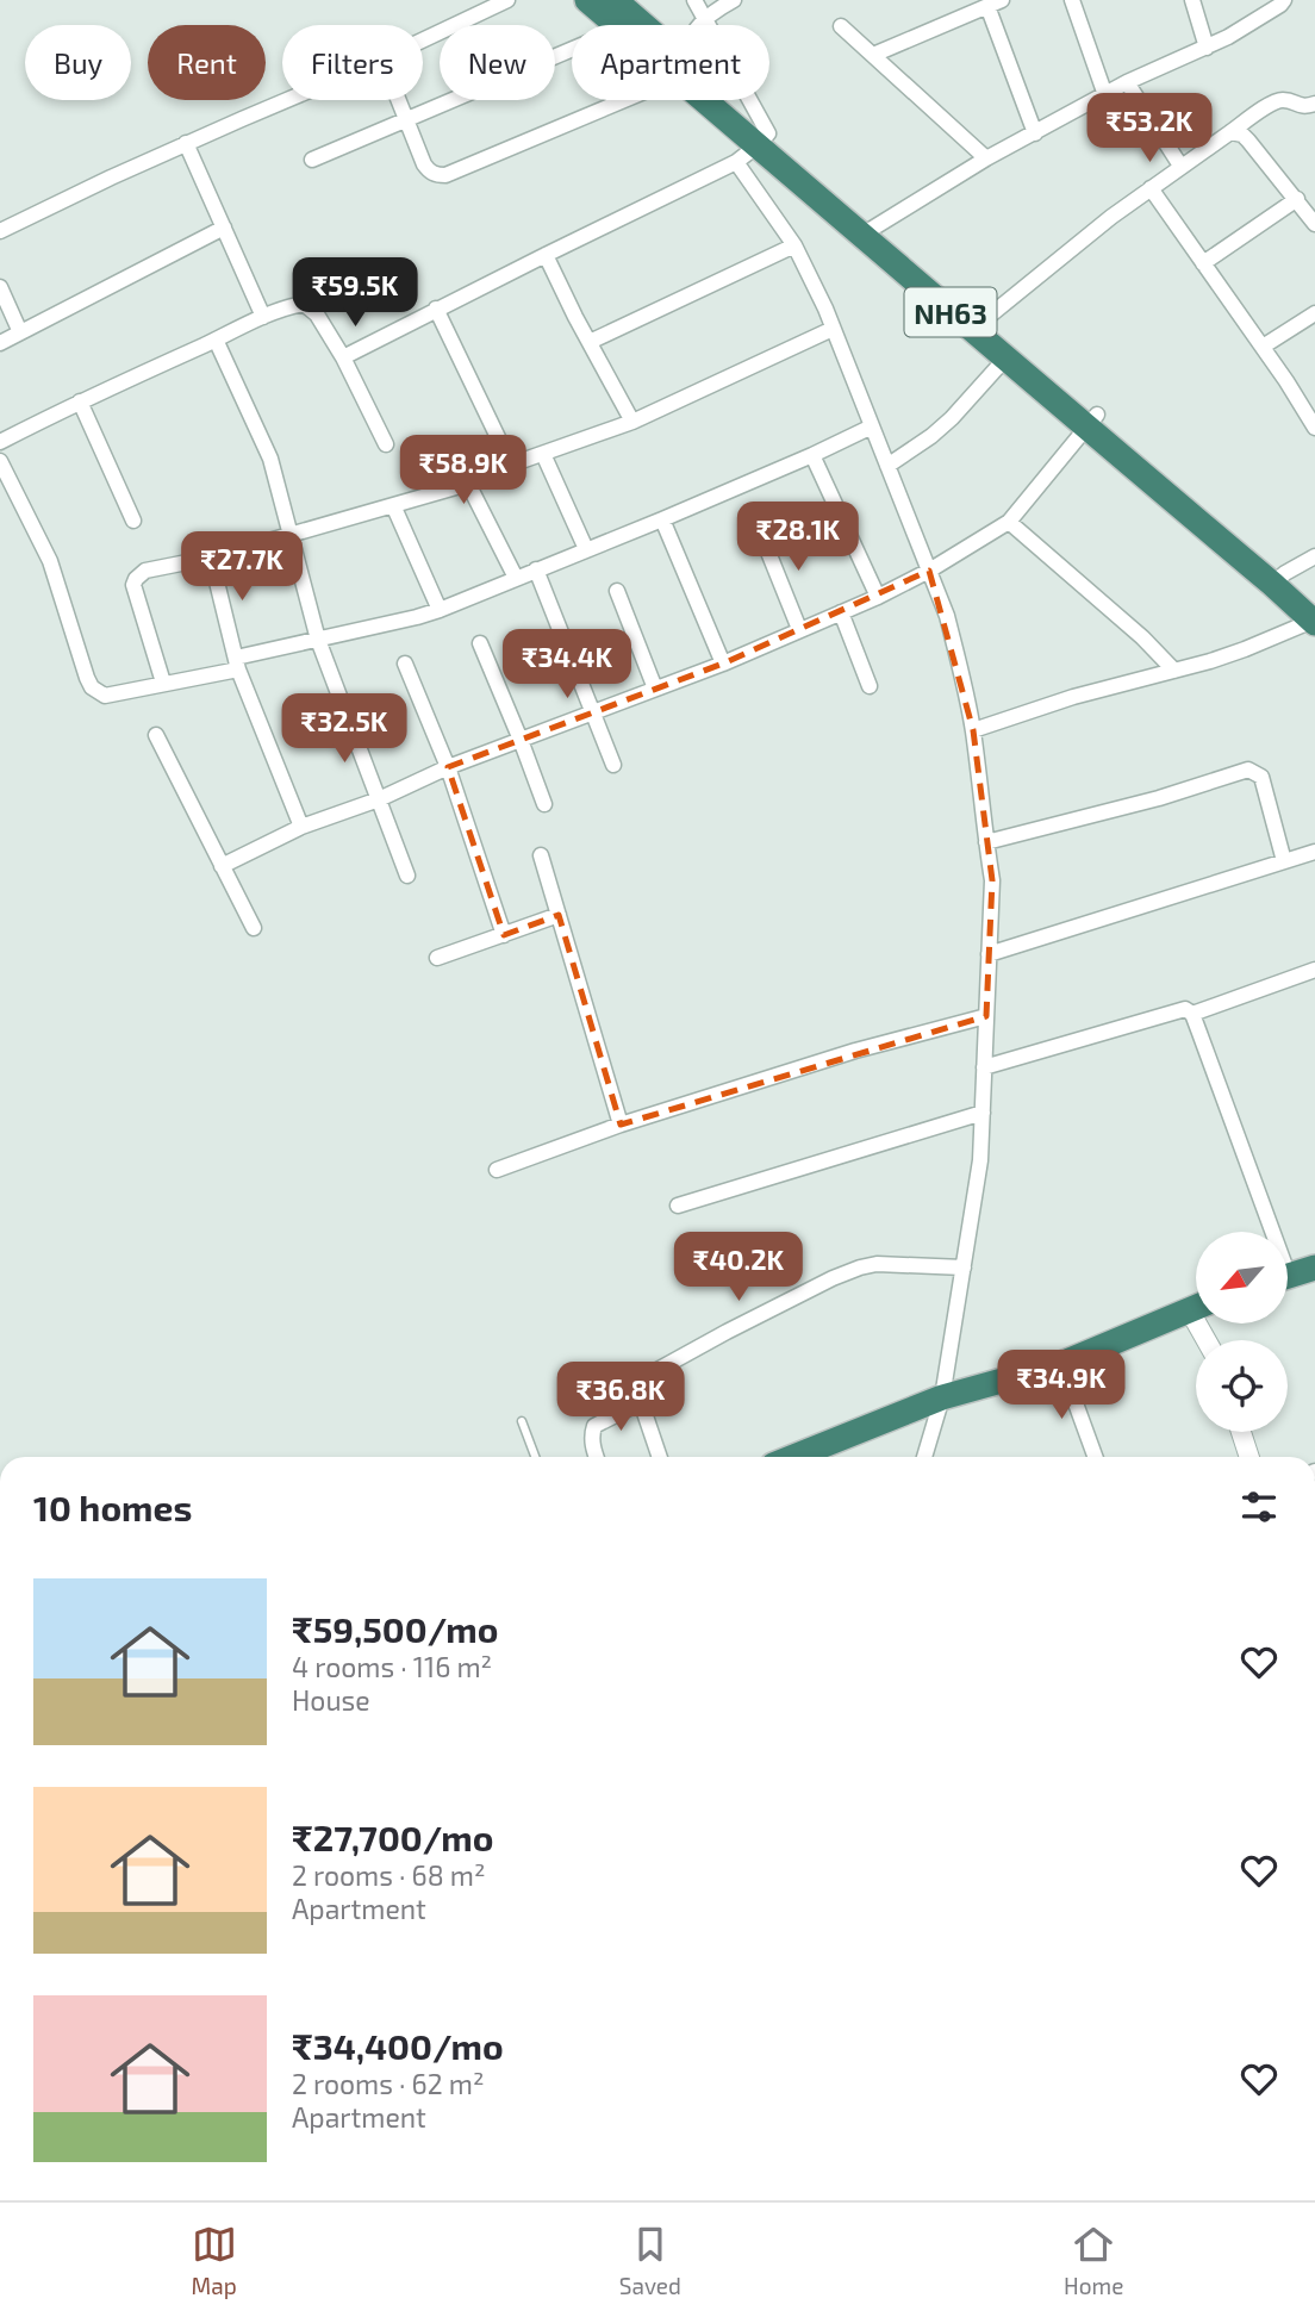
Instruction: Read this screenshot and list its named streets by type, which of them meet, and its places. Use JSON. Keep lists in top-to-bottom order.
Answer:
{
  "streets": {
    "highway": ["NH63"]
  },
  "north": "bottom left",
  "page": {
    "chip": [
      "Buy",
      "Rent",
      "Filters",
      "New",
      "Apartment"
    ],
    "price": [
      "₹53.2K",
      "₹59.5K",
      "₹58.9K",
      "₹28.1K",
      "₹27.7K",
      "₹34.4K",
      "₹32.5K",
      "₹40.2K",
      "₹34.9K",
      "₹36.8K"
    ],
    "heading": "10 homes",
    "list": [
      {
        "name": "₹59,500/mo",
        "note": "4 rooms · 116 m² · House"
      },
      {
        "name": "₹27,700/mo",
        "note": "2 rooms · 68 m² · Apartment"
      },
      {
        "name": "₹34,400/mo",
        "note": "2 rooms · 62 m² · Apartment"
      }
    ],
    "tabs": ["Map", "Saved", "Home"]
  }
}
